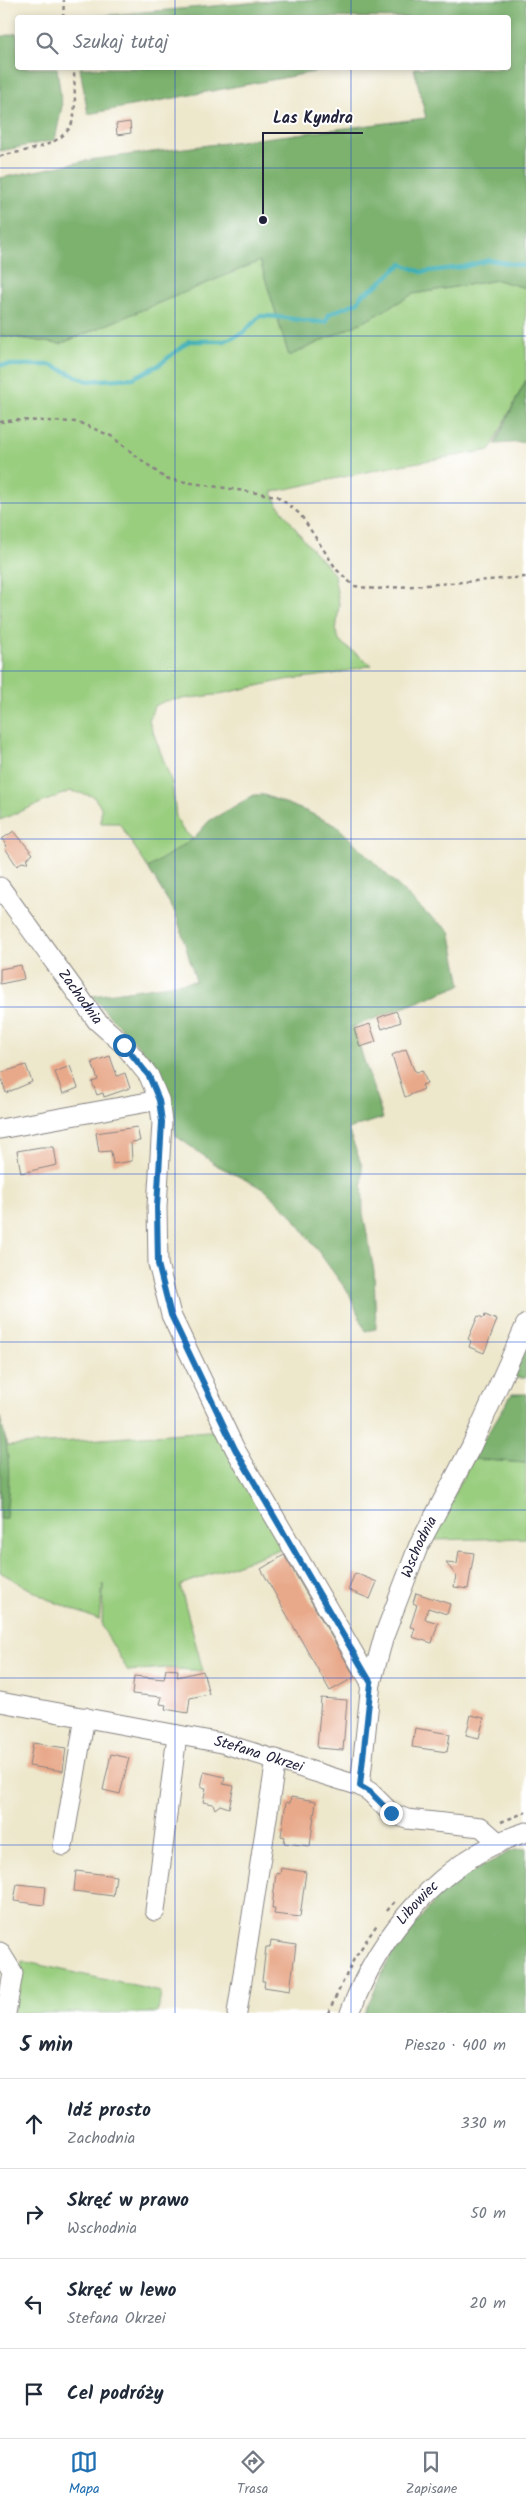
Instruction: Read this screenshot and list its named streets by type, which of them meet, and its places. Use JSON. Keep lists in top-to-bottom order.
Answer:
{
  "streets": {
    "street": [
      "Zachodnia",
      "Wschodnia",
      "Stefana Okrzei",
      "Libowiec"
    ]
  },
  "crossings": [
    ["Zachodnia", "Wschodnia"],
    ["Wschodnia", "Stefana Okrzei"],
    ["Stefana Okrzei", "Libowiec"]
  ],
  "places": ["Las Kyndra"],
  "page": {
    "search": "Szukaj tutaj",
    "heading": ["5 min", "Pieszo · 400 m"],
    "list": [
      ["Idź prosto", "Zachodnia", "330 m"],
      ["Skręć w prawo", "Wschodnia", "50 m"],
      ["Skręć w lewo", "Stefana Okrzei", "20 m"],
      "Cel podróży"
    ],
    "nav": ["Mapa", "Trasa", "Zapisane"]
  }
}
